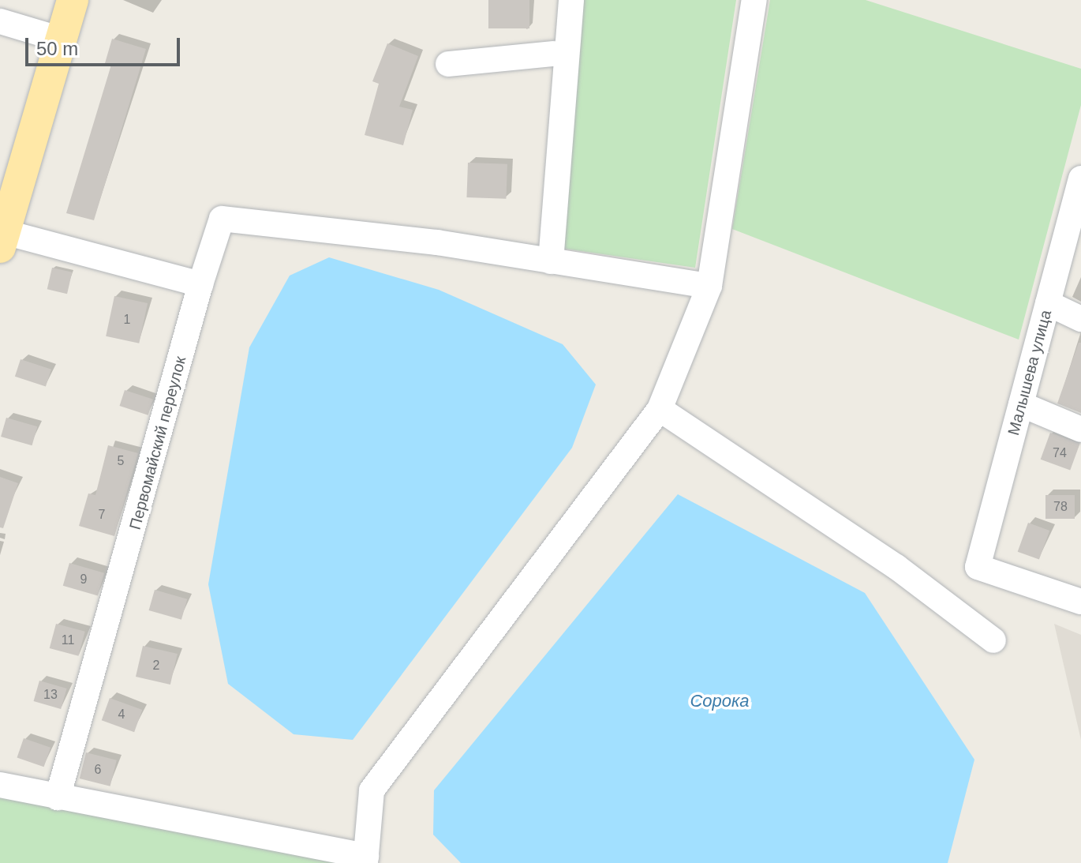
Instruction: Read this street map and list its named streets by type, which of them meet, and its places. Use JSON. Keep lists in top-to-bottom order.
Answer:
{
  "streets": {
    "street": ["Малышева улица", "Первомайский переулок"]
  },
  "water": ["Сорока"],
  "house_numbers": [
    "1",
    "74",
    "5",
    "78",
    "7",
    "9",
    "11",
    "2",
    "13",
    "4",
    "6"
  ],
  "scale_bar": "50 m"
}
